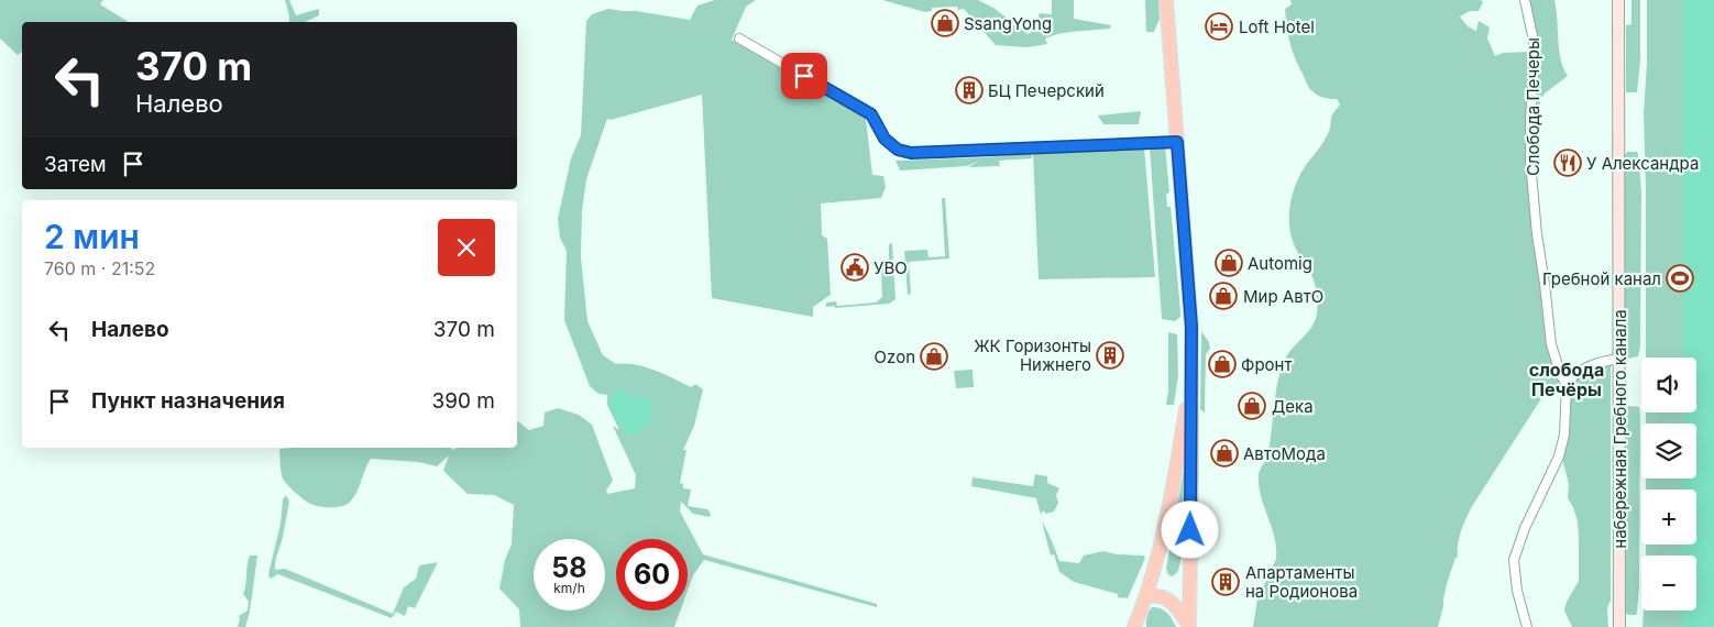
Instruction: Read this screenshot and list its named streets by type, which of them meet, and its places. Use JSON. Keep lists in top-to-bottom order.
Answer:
{
  "streets": {
    "street": ["Слобода Печеры", "набережная Гребного канала"]
  },
  "districts": ["слобода Печёры"],
  "places": {
    "shop": [
      "SsangYong",
      "Automig",
      "Мир АвтО",
      "Ozon",
      "Фронт",
      "Дека",
      "АвтоМода"
    ],
    "hotel": ["Loft Hotel"],
    "building": ["БЦ Печерский", "ЖК Горизонты Нижнего", "Апартаменты на Родионова"],
    "restaurant": ["У Александра"],
    "public building": ["УВО"],
    "sports": ["Гребной канал"]
  },
  "page": {
    "turn": ["370 m", "Налево"],
    "then": "Затем",
    "heading": ["2 мин", "760 m · 21:52"],
    "list": [
      {
        "name": "Налево",
        "value": "370 m"
      },
      {
        "name": "Пункт назначения",
        "value": "390 m"
      }
    ],
    "map_buttons": ["+", "−"],
    "speed": "58 km/h",
    "limit": "60"
  }
}
